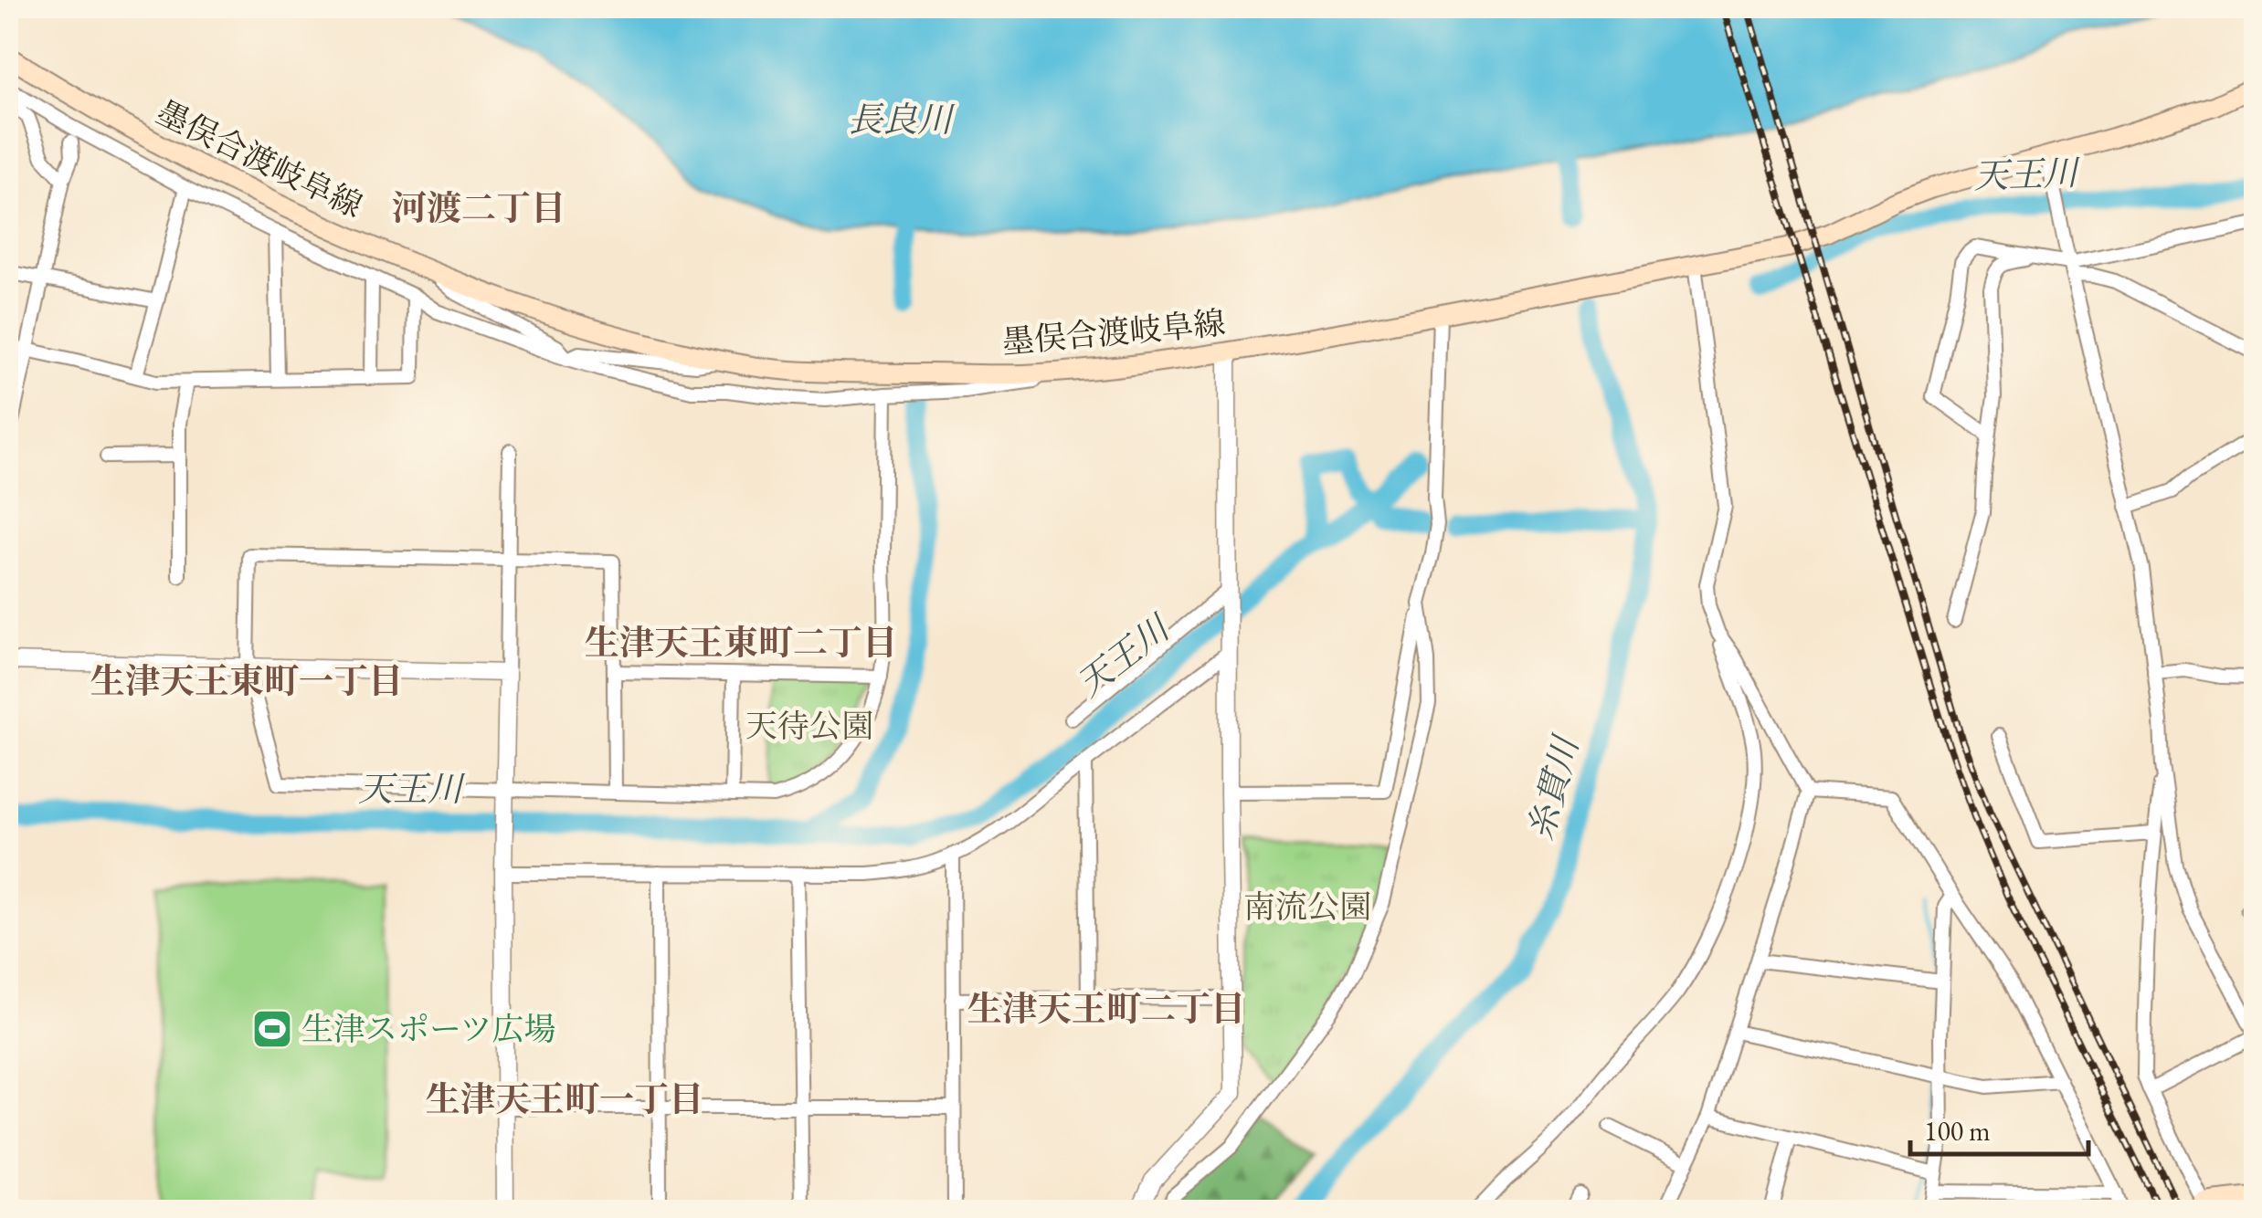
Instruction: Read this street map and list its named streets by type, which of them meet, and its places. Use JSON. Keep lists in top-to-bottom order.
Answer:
{
  "streets": {
    "main road": ["墨俣合渡岐阜線"]
  },
  "districts": [
    "河渡二丁目",
    "生津天王東町二丁目",
    "生津天王東町一丁目",
    "生津天王町二丁目",
    "生津天王町一丁目"
  ],
  "water": ["長良川", "天王川", "糸貫川"],
  "parks": ["天待公園", "南流公園"],
  "places": {
    "sports": ["生津スポーツ広場"]
  },
  "scale_bar": "100 m"
}
